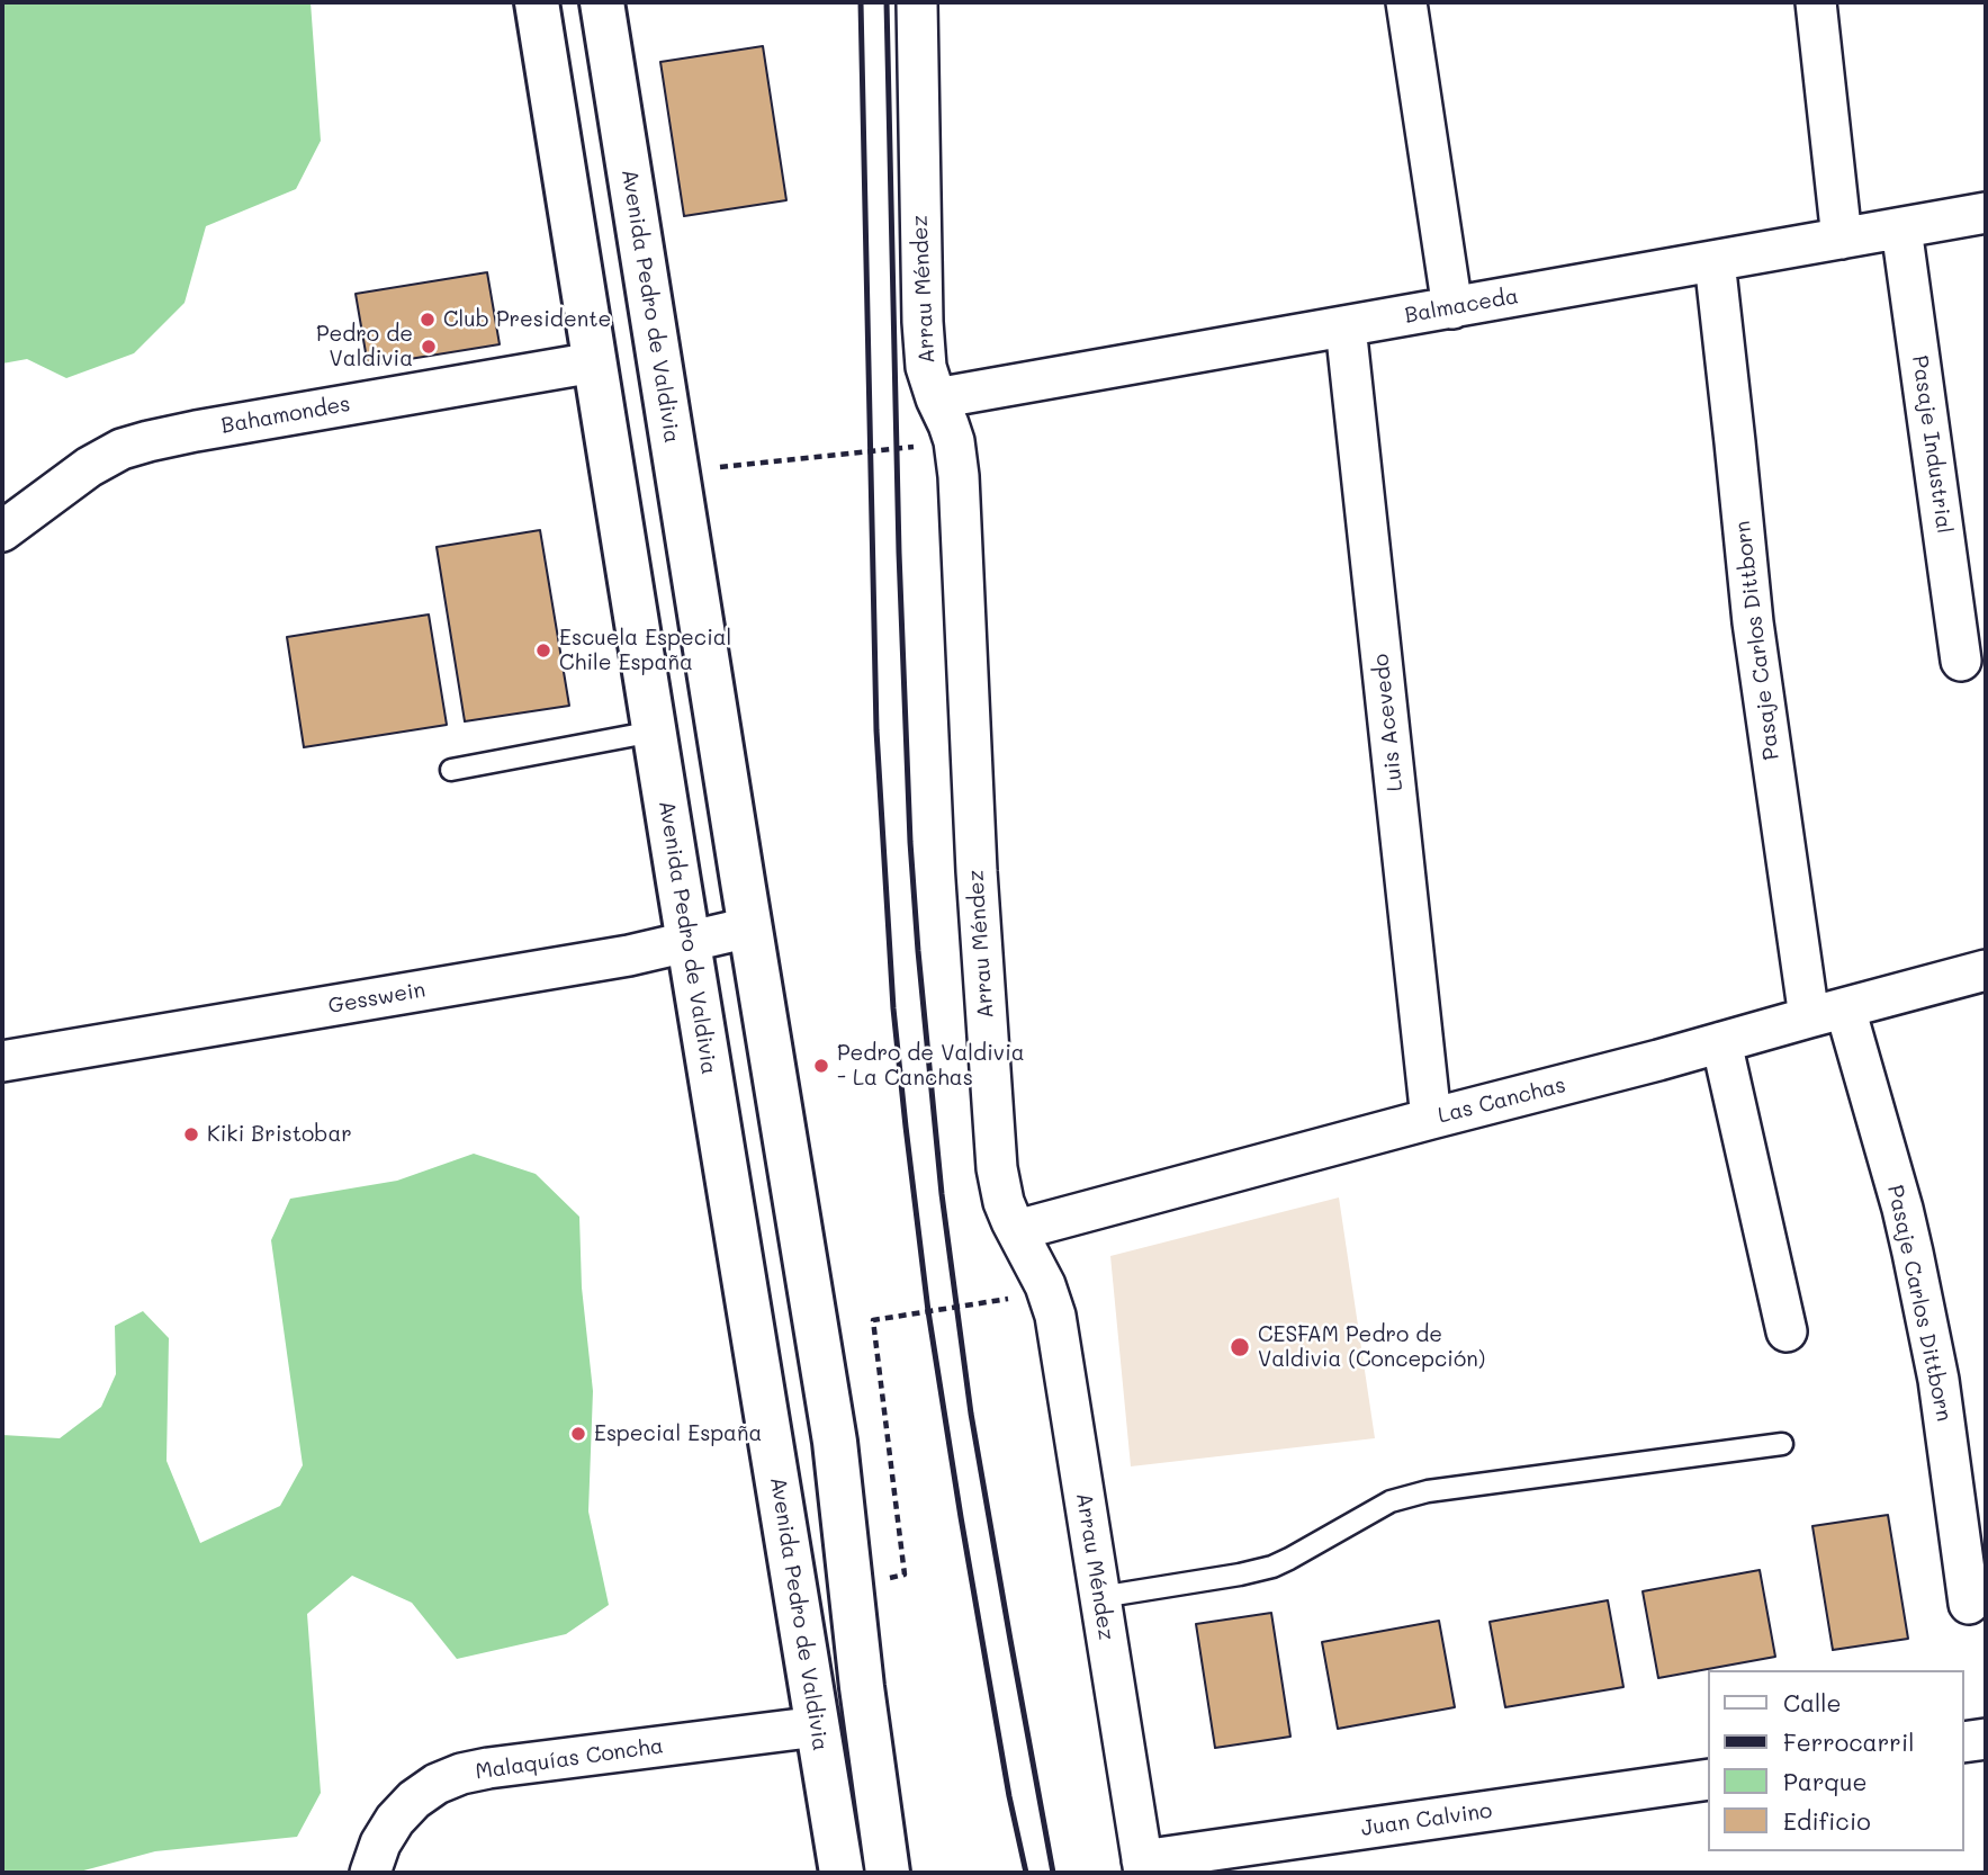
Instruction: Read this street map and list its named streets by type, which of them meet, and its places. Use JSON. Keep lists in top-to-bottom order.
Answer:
{
  "streets": {
    "main road": ["Avenida Pedro de Valdivia"],
    "street": [
      "Arrau Méndez",
      "Balmaceda",
      "Bahamondes",
      "Pasaje Industrial",
      "Pasaje Carlos Dittborn",
      "Luis Acevedo",
      "Gesswein",
      "Las Canchas",
      "Malaquías Concha",
      "Juan Calvino"
    ]
  },
  "crossings": [
    ["Arrau Méndez", "Balmaceda"],
    ["Arrau Méndez", "Las Canchas"],
    ["Arrau Méndez", "Juan Calvino"],
    ["Avenida Pedro de Valdivia", "Bahamondes"],
    ["Avenida Pedro de Valdivia", "Gesswein"],
    ["Avenida Pedro de Valdivia", "Malaquías Concha"],
    ["Balmaceda", "Pasaje Industrial"],
    ["Balmaceda", "Pasaje Carlos Dittborn"],
    ["Balmaceda", "Luis Acevedo"],
    ["Pasaje Carlos Dittborn", "Las Canchas"],
    ["Luis Acevedo", "Las Canchas"]
  ],
  "places": [
    "Club Presidente",
    "Pedro de Valdivia",
    "Escuela Especial Chile España",
    "Pedro de Valdivia - La Canchas",
    "Kiki Bristobar",
    "CESFAM Pedro de Valdivia (Concepción)",
    "Especial España"
  ],
  "legend": [
    "Calle",
    "Ferrocarril",
    "Parque",
    "Edificio"
  ]
}
